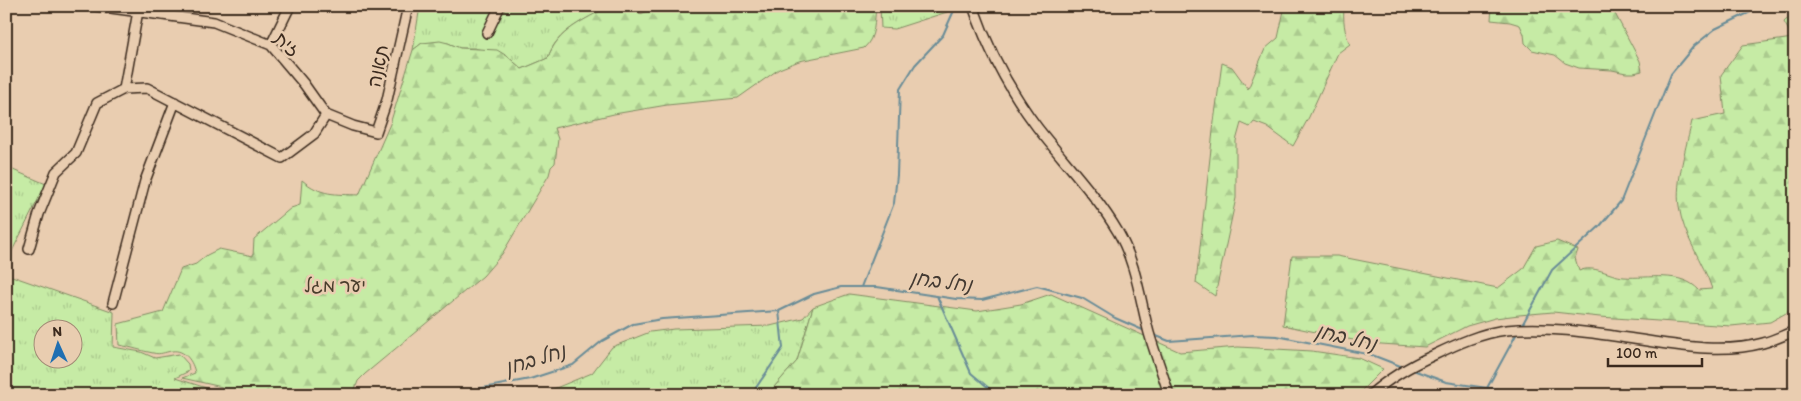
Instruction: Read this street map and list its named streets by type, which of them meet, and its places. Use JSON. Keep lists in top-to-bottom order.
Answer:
{
  "streets": {
    "street": ["זית", "תאנה"]
  },
  "crossings": [
    ["זית", "תאנה"]
  ],
  "water": ["נחל בחן"],
  "parks": ["יער מגל"],
  "scale_bar": "100 m",
  "north": "top"
}
